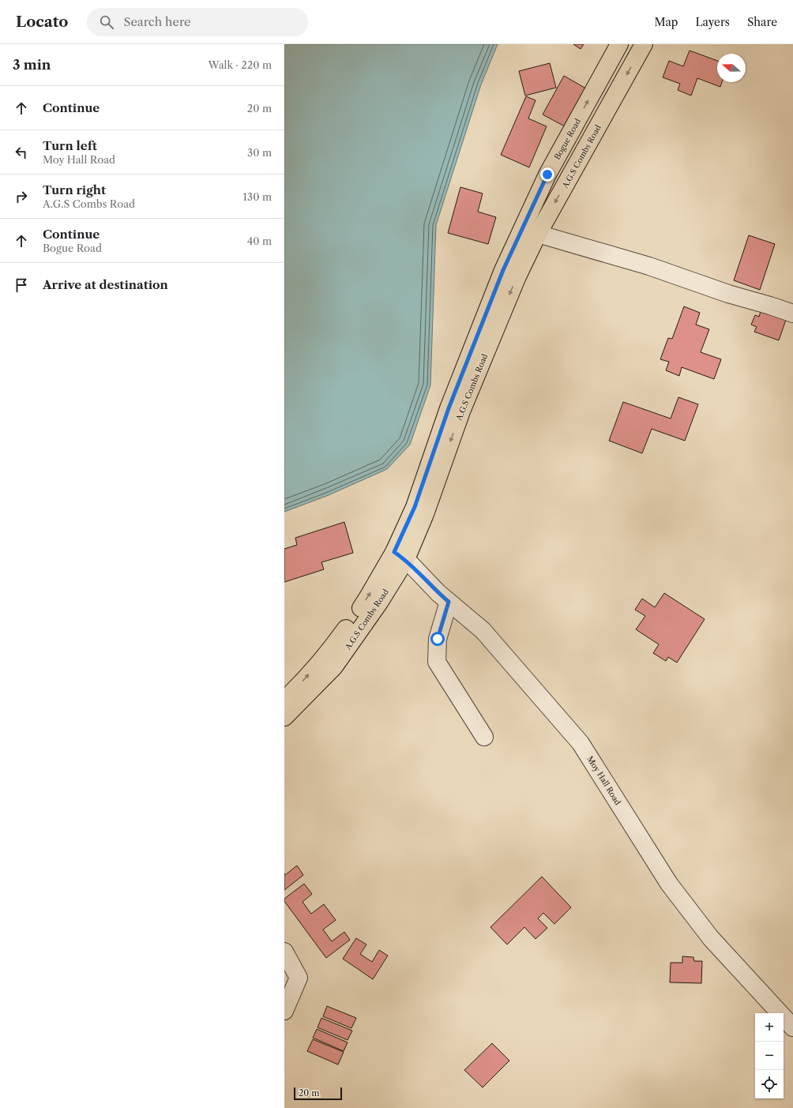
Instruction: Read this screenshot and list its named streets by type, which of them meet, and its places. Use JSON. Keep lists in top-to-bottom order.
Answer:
{
  "streets": {
    "main road": ["Bogue Road", "A.G.S Combs Road"],
    "street": ["Moy Hall Road"]
  },
  "crossings": [
    ["Bogue Road", "A.G.S Combs Road"],
    ["A.G.S Combs Road", "Moy Hall Road"]
  ],
  "one_way": ["Bogue Road"],
  "scale_bar": "20 m",
  "north": "left",
  "page": {
    "header": "Locato",
    "search": "Search here",
    "nav": ["Map", "Layers", "Share"],
    "heading": ["3 min", "Walk · 220 m"],
    "list": [
      ["Continue", "20 m"],
      ["Turn left", "Moy Hall Road", "30 m"],
      ["Turn right", "A.G.S Combs Road", "130 m"],
      ["Continue", "Bogue Road", "40 m"],
      "Arrive at destination"
    ],
    "map_buttons": ["+", "−"],
    "scale": "20 m"
  }
}
